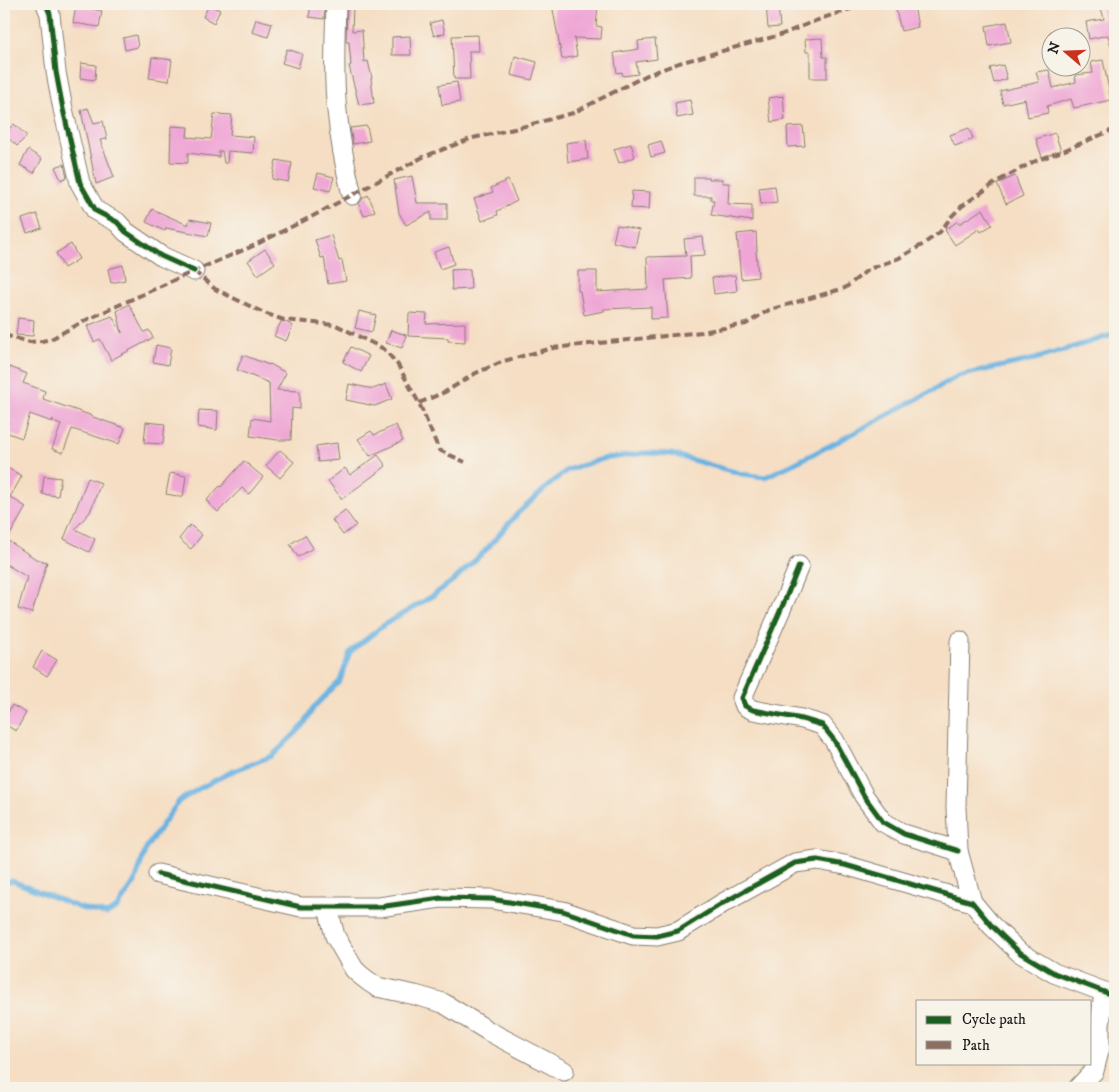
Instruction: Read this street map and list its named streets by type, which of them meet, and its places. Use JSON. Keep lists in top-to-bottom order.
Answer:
{
  "legend": ["Cycle path", "Path"],
  "north": "left"
}
